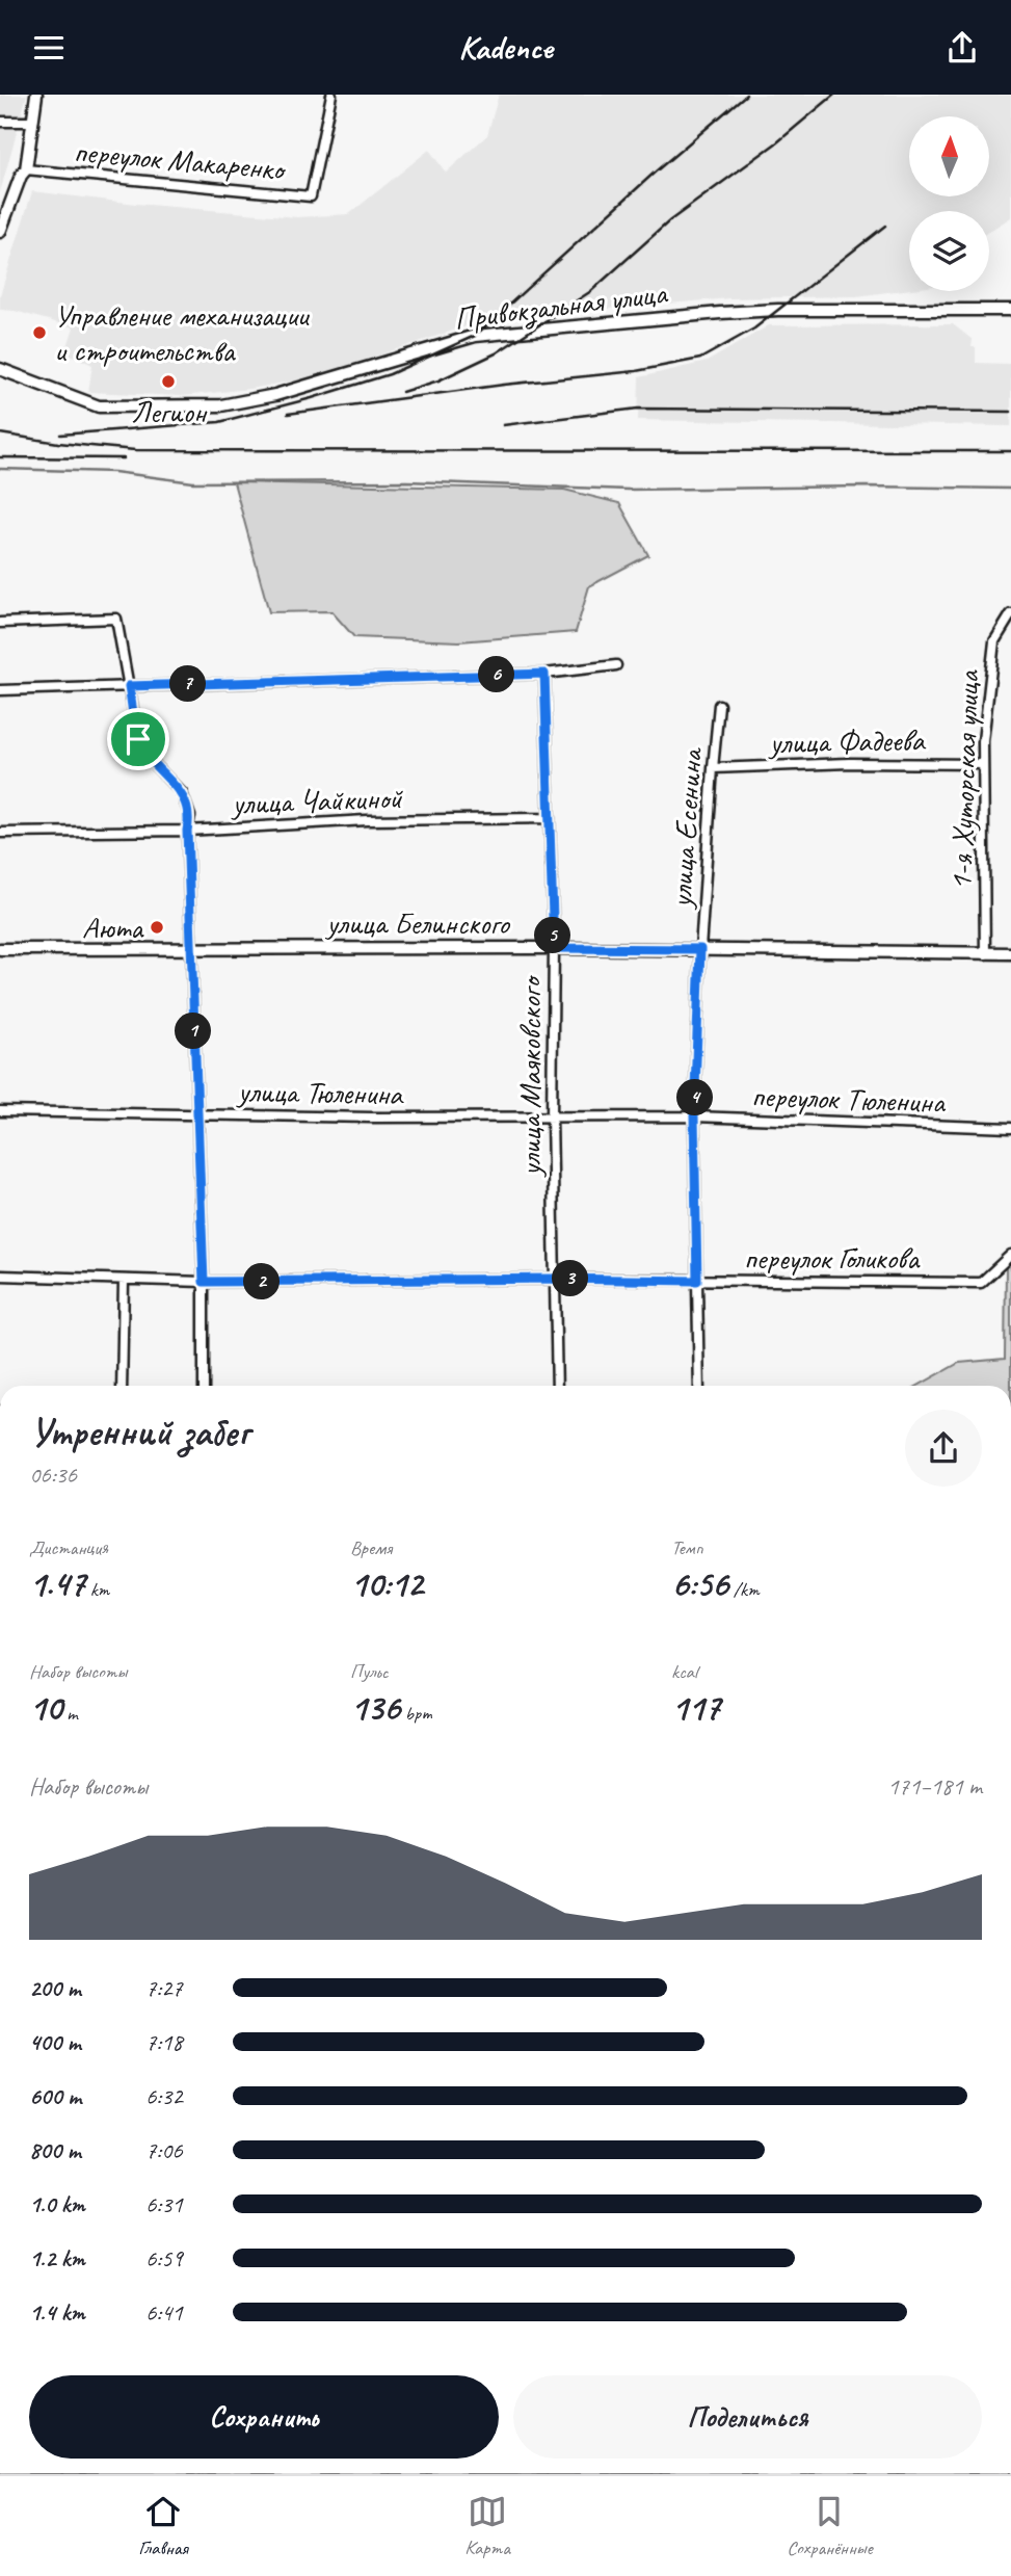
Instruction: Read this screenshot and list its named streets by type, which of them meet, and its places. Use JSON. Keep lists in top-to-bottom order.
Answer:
{
  "streets": {
    "street": [
      "переулок Макаренко",
      "Привокзальная улица",
      "улица Фадеева",
      "1-я Хуторская улица",
      "улица Чайкиной",
      "улица Есенина",
      "улица Белинского",
      "улица Маяковского",
      "улица Тюленина",
      "переулок Тюленина",
      "переулок Голикова"
    ]
  },
  "crossings": [
    ["улица Фадеева", "1-я Хуторская улица"],
    ["улица Фадеева", "улица Есенина"],
    ["1-я Хуторская улица", "улица Белинского"],
    ["улица Чайкиной", "улица Маяковского"],
    ["улица Есенина", "улица Белинского"],
    ["улица Есенина", "переулок Тюленина"],
    ["улица Есенина", "переулок Голикова"],
    ["улица Белинского", "улица Маяковского"],
    ["улица Маяковского", "улица Тюленина"],
    ["улица Маяковского", "переулок Тюленина"],
    ["улица Маяковского", "переулок Голикова"],
    ["улица Тюленина", "переулок Тюленина"]
  ],
  "places": ["Управление механизации и строительства", "Легион", "Аюта"],
  "north": "top",
  "page": {
    "header": "Kadence",
    "pins": [
      "6",
      "7",
      "5",
      "1",
      "4",
      "3",
      "2"
    ],
    "heading": ["Утренний забег", "06:36"],
    "stats": [
      ["Дистанция", "1.47 km"],
      ["Время", "10:12"],
      ["Темп", "6:56 /km"],
      ["Набор высоты", "10 m"],
      ["Пульс", "136 bpm"],
      ["kcal", "117"]
    ],
    "chart": ["Набор высоты", "171–181 m"],
    "list": [
      {
        "name": "200 m",
        "note": "7:27"
      },
      {
        "name": "400 m",
        "note": "7:18"
      },
      {
        "name": "600 m",
        "note": "6:32"
      },
      {
        "name": "800 m",
        "note": "7:06"
      },
      {
        "name": "1.0 km",
        "note": "6:31"
      },
      {
        "name": "1.2 km",
        "note": "6:59"
      },
      {
        "name": "1.4 km",
        "note": "6:41"
      }
    ],
    "buttons": ["Сохранить", "Поделиться"],
    "tabs": ["Главная", "Карта", "Сохранённые"]
  }
}
